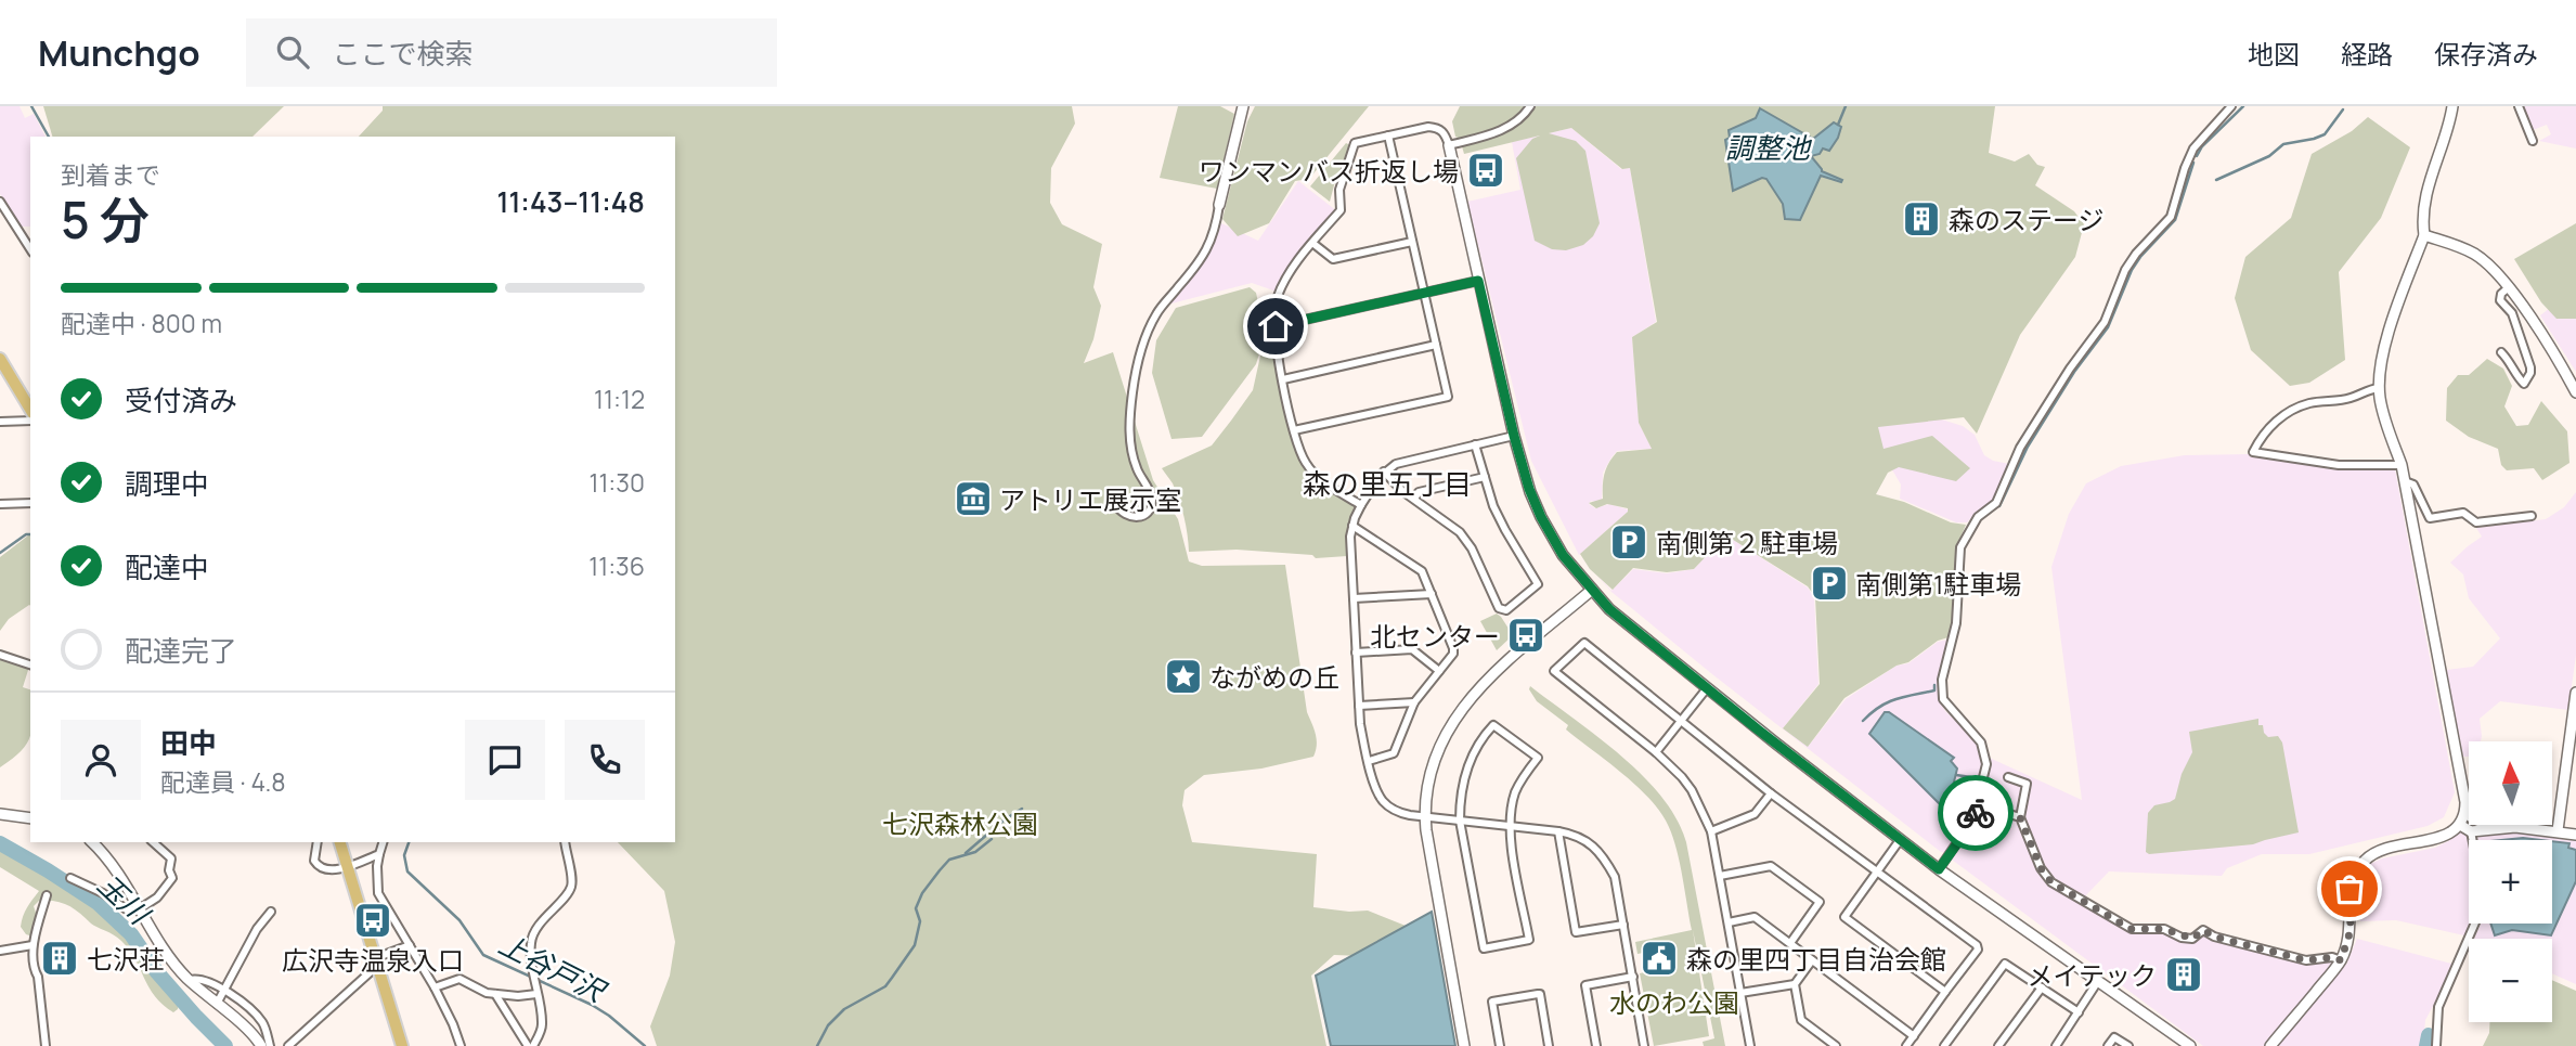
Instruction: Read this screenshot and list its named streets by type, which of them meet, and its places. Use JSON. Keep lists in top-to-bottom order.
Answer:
{
  "districts": ["森の里五丁目"],
  "water": ["調整池", "玉川", "上谷戸沢"],
  "parks": ["七沢森林公園", "水のわ公園"],
  "places": {
    "bus stop": ["ワンマンバス折返し場", "北センター", "広沢寺温泉入口"],
    "building": ["森のステージ", "七沢荘", "メイテック"],
    "museum": ["アトリエ展示室"],
    "parking": ["南側第２駐車場", "南側第1駐車場"],
    "place": ["ながめの丘"],
    "public building": ["森の里四丁目自治会館"]
  },
  "north": "top",
  "page": {
    "header": "Munchgo",
    "search": "ここで検索",
    "nav": ["地図", "経路", "保存済み"],
    "heading": ["5 分", "到着まで", "11:43–11:48"],
    "panel": ["田中", "配達員 · 4.8"],
    "bar": "配達中 · 800 m",
    "list": [
      ["受付済み", "11:12"],
      ["調理中", "11:30"],
      ["配達中", "11:36"],
      "配達完了"
    ],
    "map_buttons": ["+", "−"]
  }
}
